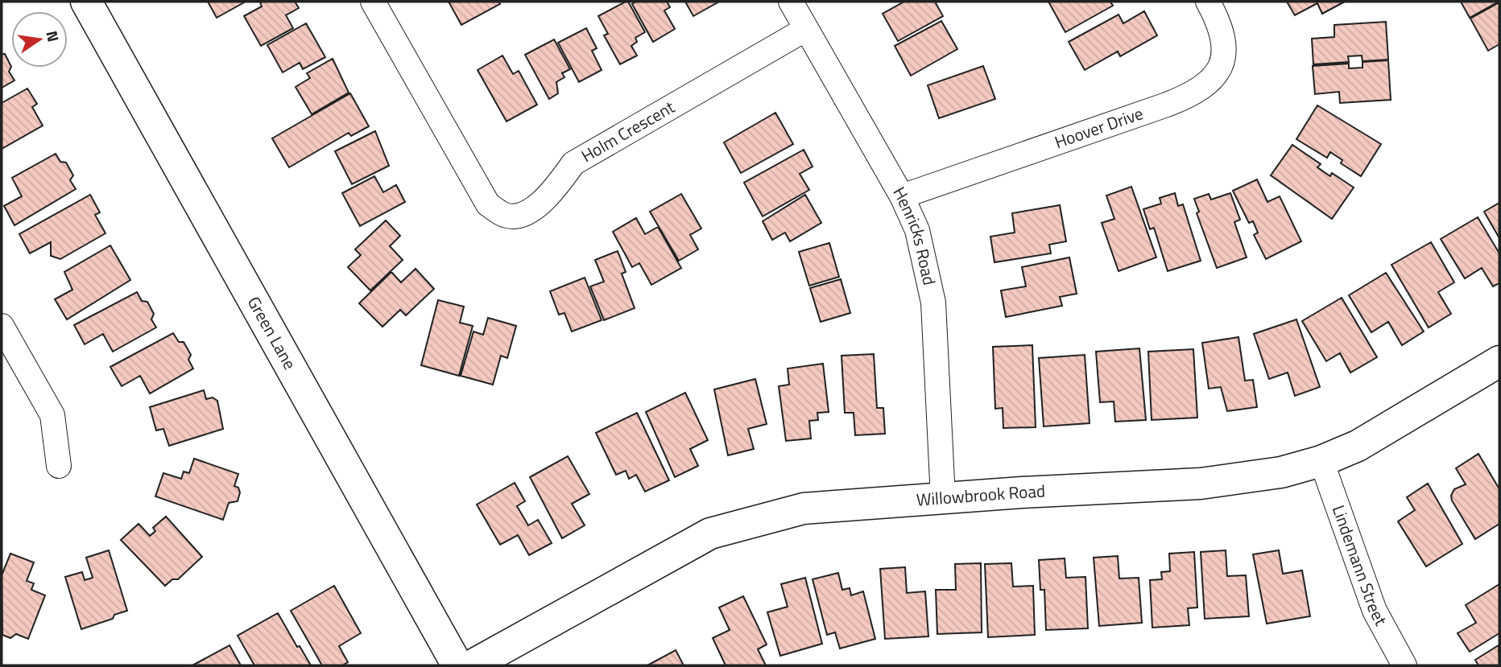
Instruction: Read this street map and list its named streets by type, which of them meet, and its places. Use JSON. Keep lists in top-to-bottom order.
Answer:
{
  "streets": {
    "street": [
      "Hoover Drive",
      "Holm Crescent",
      "Henricks Road",
      "Green Lane",
      "Willowbrook Road",
      "Lindemann Street"
    ]
  },
  "crossings": [
    ["Hoover Drive", "Henricks Road"],
    ["Holm Crescent", "Henricks Road"],
    ["Henricks Road", "Willowbrook Road"],
    ["Willowbrook Road", "Lindemann Street"]
  ],
  "north": "right"
}
